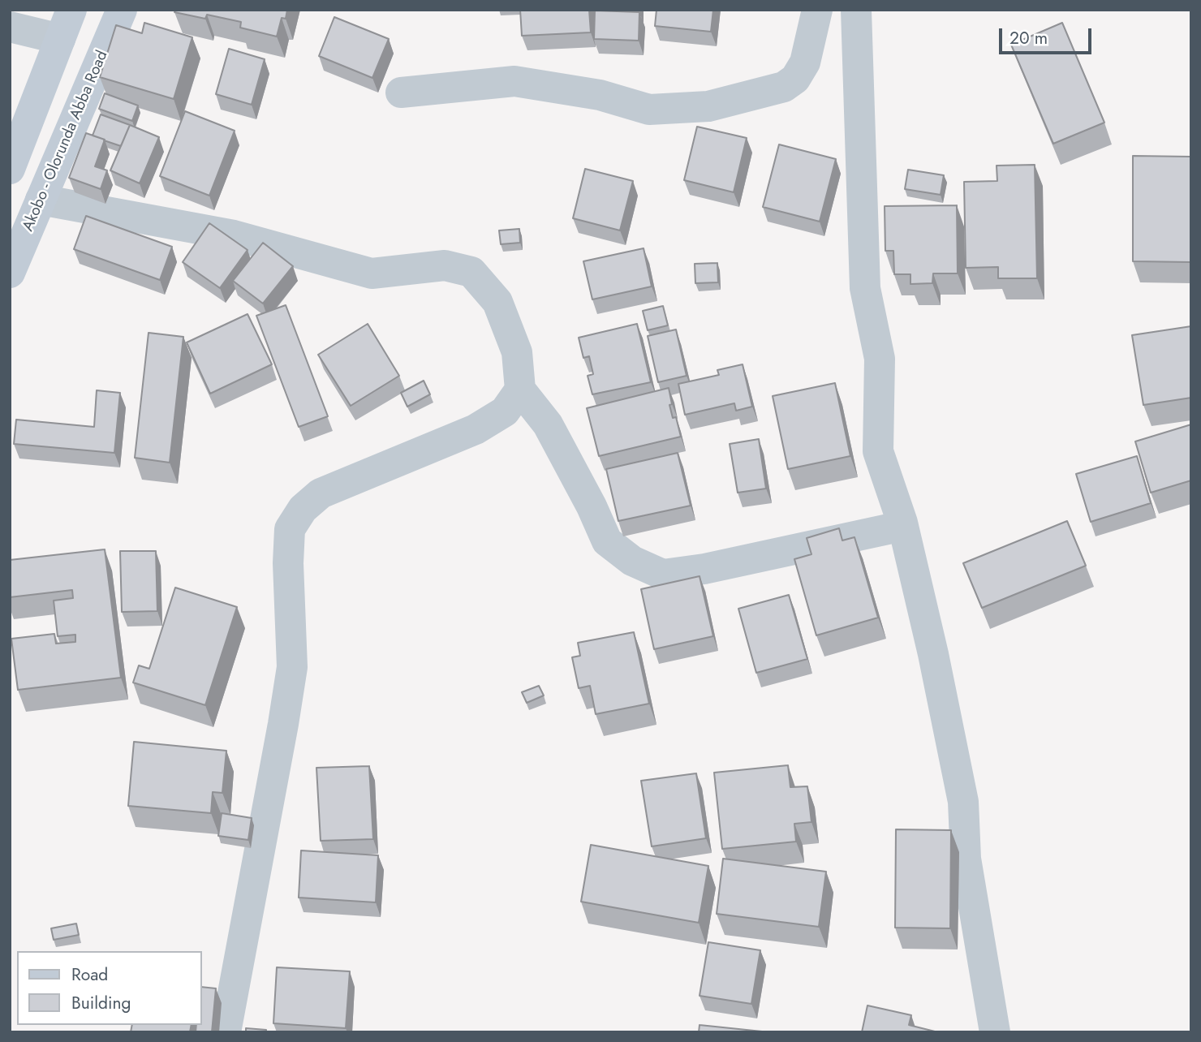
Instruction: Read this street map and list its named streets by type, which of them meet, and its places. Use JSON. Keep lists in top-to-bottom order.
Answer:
{
  "streets": {
    "main road": ["Akobo - Olorunda Abba Road"]
  },
  "legend": ["Road", "Building"],
  "scale_bar": "20 m"
}
